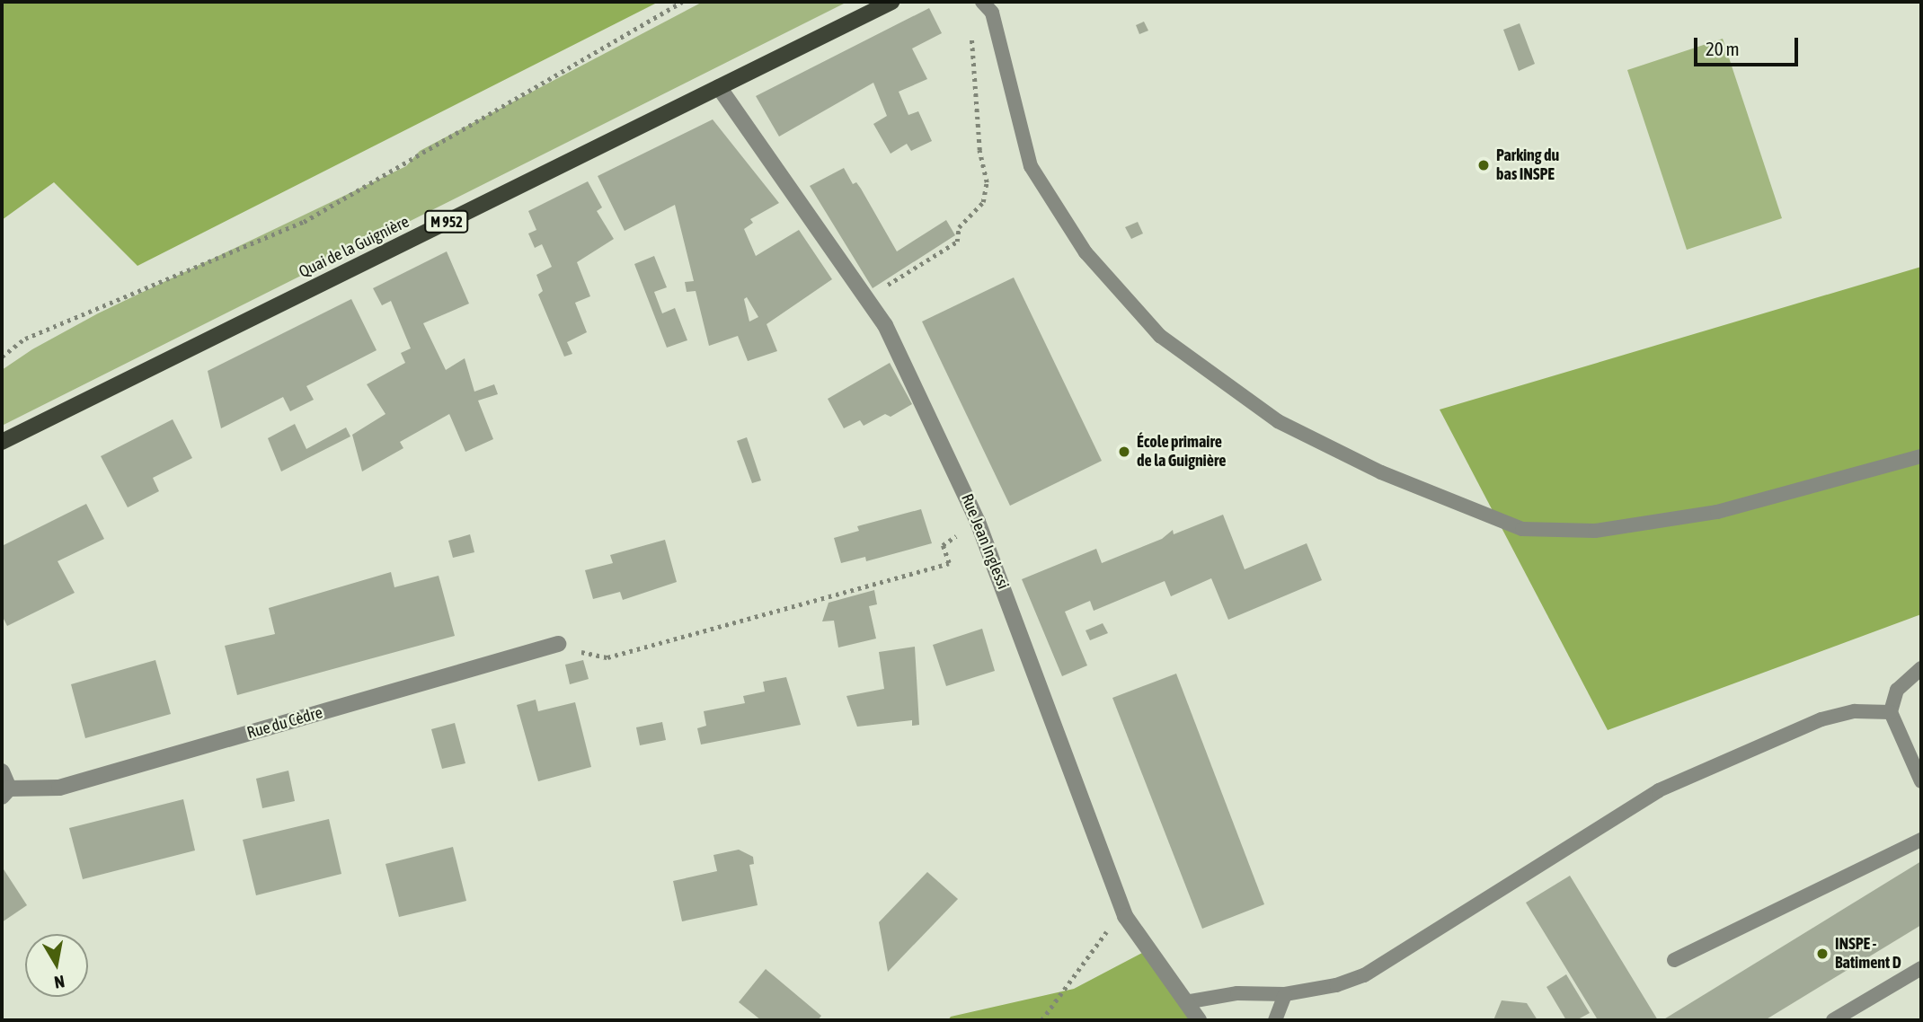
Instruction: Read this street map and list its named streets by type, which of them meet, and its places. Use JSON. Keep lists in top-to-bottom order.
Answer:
{
  "streets": {
    "main road": ["M 952", "Quai de la Guignière"],
    "street": ["Rue Jean Inglessi", "Rue du Cèdre"]
  },
  "crossings": [
    ["Quai de la Guignière", "Rue Jean Inglessi"]
  ],
  "places": ["Parking du bas INSPE", "École primaire de la Guignière", "INSPE - Batiment D"],
  "scale_bar": "20 m",
  "north": "bottom"
}
